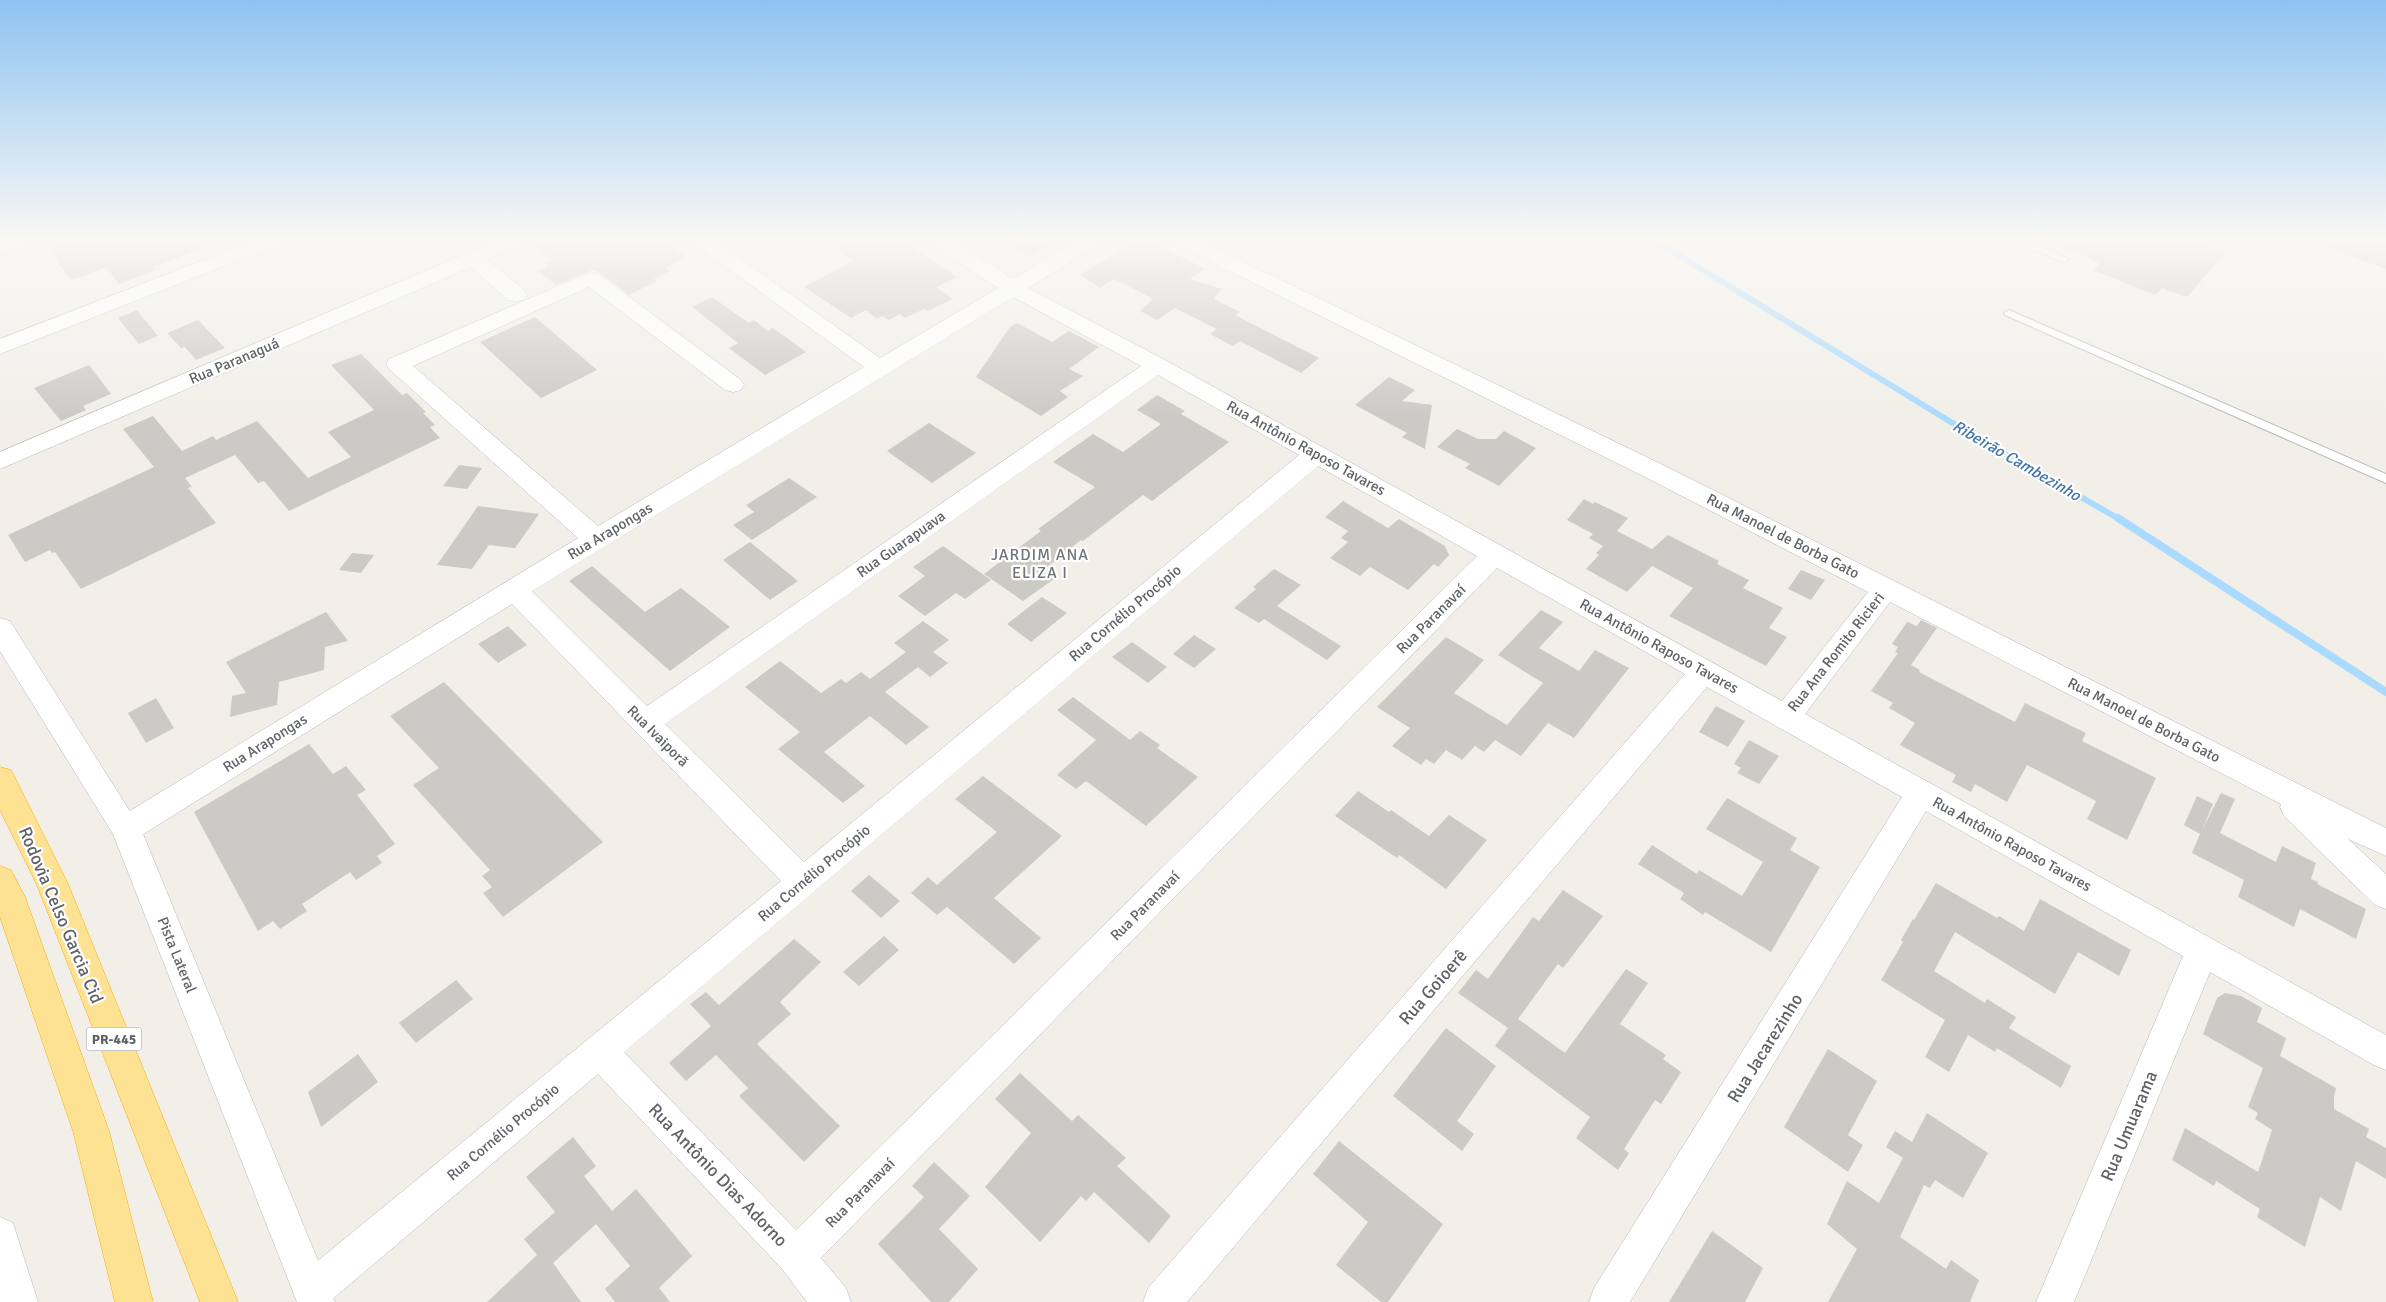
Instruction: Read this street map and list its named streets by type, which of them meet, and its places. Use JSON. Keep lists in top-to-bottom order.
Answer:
{
  "streets": {
    "highway": ["Rodovia Celso Garcia Cid", "PR-445"],
    "street": [
      "Rua Paranaguá",
      "Rua Antônio Raposo Tavares",
      "Rua Arapongas",
      "Rua Manoel de Borba Gato",
      "Rua Guarapuava",
      "Rua Cornélio Procópio",
      "Rua Paranavaí",
      "Rua Ana Romito Ricieri",
      "Rua Ivaiporã",
      "Pista Lateral",
      "Rua Goioerê",
      "Rua Jacarezinho",
      "Rua Umuarama",
      "Rua Antônio Dias Adorno"
    ]
  },
  "crossings": [
    ["Rua Antônio Raposo Tavares", "Rua Guarapuava"],
    ["Rua Antônio Raposo Tavares", "Rua Cornélio Procópio"],
    ["Rua Antônio Raposo Tavares", "Rua Paranavaí"],
    ["Rua Antônio Raposo Tavares", "Rua Ana Romito Ricieri"],
    ["Rua Antônio Raposo Tavares", "Rua Goioerê"],
    ["Rua Antônio Raposo Tavares", "Rua Jacarezinho"],
    ["Rua Antônio Raposo Tavares", "Rua Umuarama"],
    ["Rua Arapongas", "Rua Ivaiporã"],
    ["Rua Arapongas", "Pista Lateral"],
    ["Rua Manoel de Borba Gato", "Rua Ana Romito Ricieri"],
    ["Rua Guarapuava", "Rua Ivaiporã"],
    ["Rua Cornélio Procópio", "Rua Ivaiporã"],
    ["Rua Cornélio Procópio", "Pista Lateral"],
    ["Rua Cornélio Procópio", "Rua Antônio Dias Adorno"],
    ["Rua Paranavaí", "Rua Antônio Dias Adorno"]
  ],
  "districts": ["JARDIM ANA ELIZA I"],
  "water": ["Ribeirão Cambezinho"]
}
